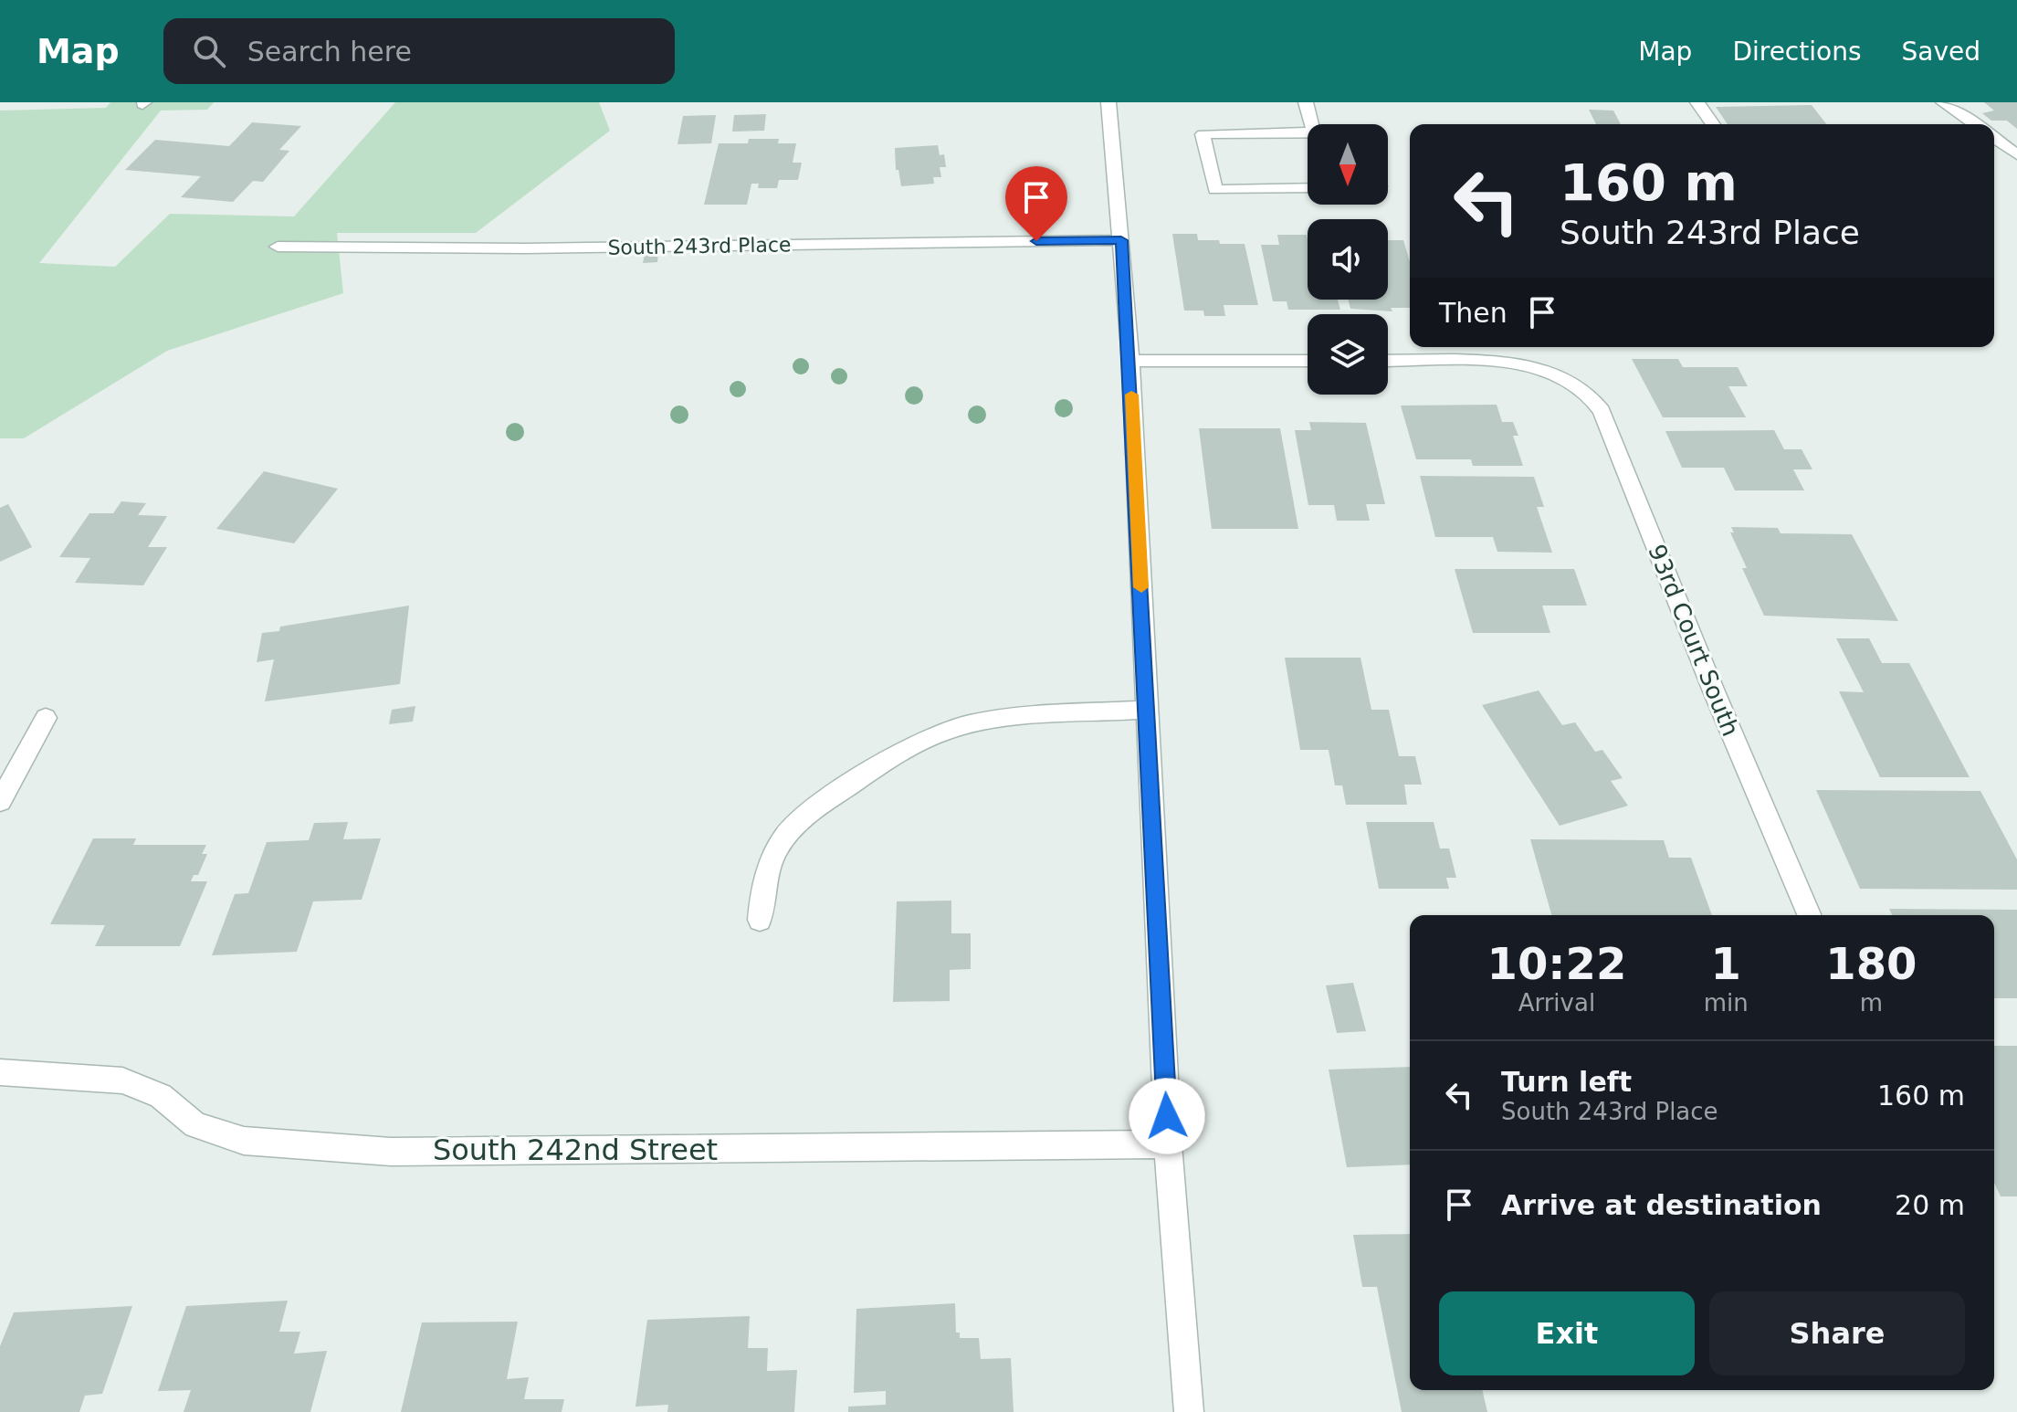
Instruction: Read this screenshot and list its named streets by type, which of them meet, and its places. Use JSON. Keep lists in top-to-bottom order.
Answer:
{
  "streets": {
    "street": ["South 243rd Place", "93rd Court South", "South 242nd Street"]
  },
  "north": "bottom",
  "page": {
    "header": "Map",
    "search": "Search here",
    "nav": ["Map", "Directions", "Saved"],
    "turn": ["160 m", "South 243rd Place"],
    "then": "Then",
    "eta": [
      "10:22",
      "Arrival",
      "1",
      "min",
      "180",
      "m"
    ],
    "list": [
      {
        "name": "Turn left",
        "note": "South 243rd Place",
        "value": "160 m"
      },
      {
        "name": "Arrive at destination",
        "value": "20 m"
      }
    ],
    "buttons": ["Exit", "Share"]
  }
}
